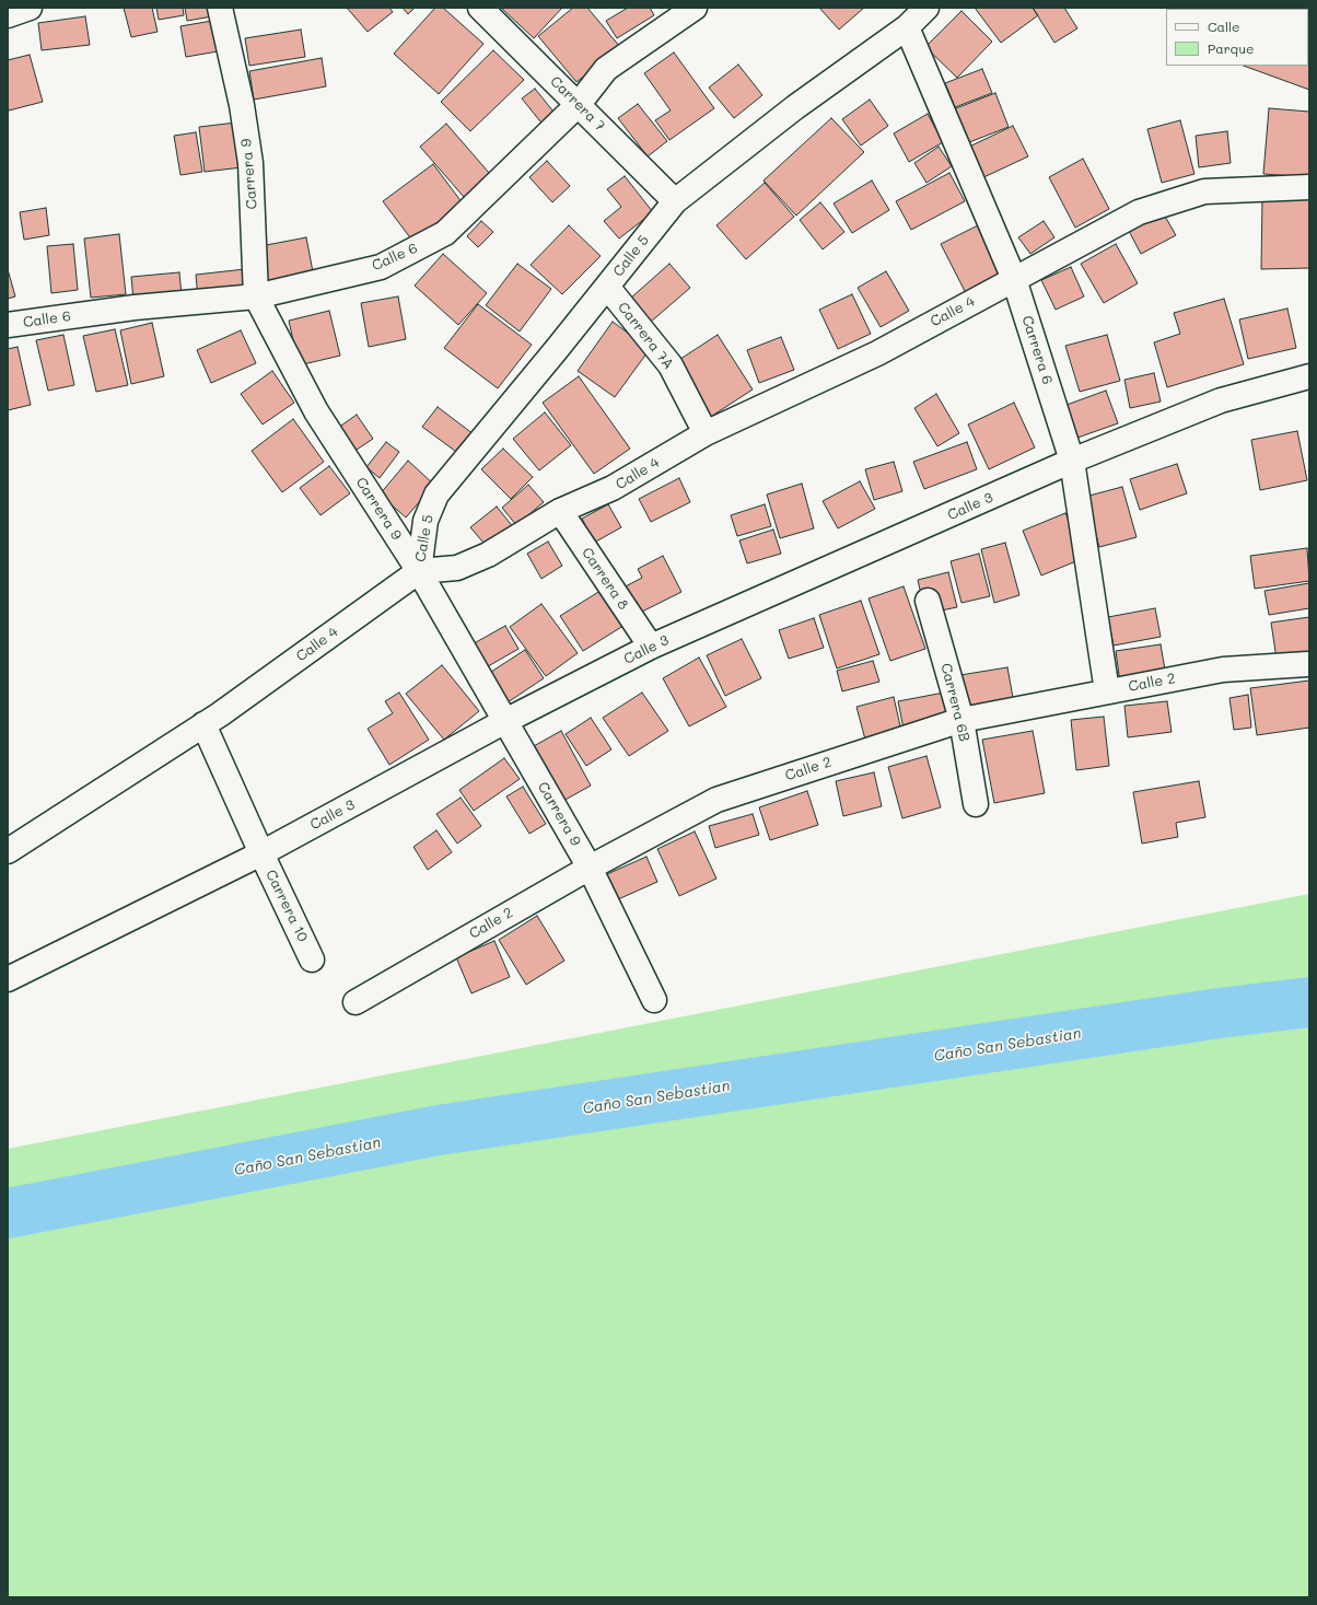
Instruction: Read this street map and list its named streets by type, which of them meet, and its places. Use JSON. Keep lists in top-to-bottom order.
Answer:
{
  "streets": {
    "street": [
      "Carrera 7",
      "Carrera 9",
      "Calle 5",
      "Calle 6",
      "Calle 4",
      "Carrera 7A",
      "Carrera 6",
      "Calle 3",
      "Carrera 8",
      "Calle 2",
      "Carrera 6B",
      "Carrera 10"
    ]
  },
  "crossings": [
    ["Carrera 7", "Calle 5"],
    ["Carrera 7", "Calle 6"],
    ["Carrera 9", "Calle 5"],
    ["Carrera 9", "Calle 6"],
    ["Carrera 9", "Calle 4"],
    ["Carrera 9", "Calle 3"],
    ["Carrera 9", "Calle 2"],
    ["Calle 5", "Calle 4"],
    ["Calle 5", "Carrera 7A"],
    ["Calle 5", "Carrera 6"],
    ["Calle 4", "Carrera 7A"],
    ["Calle 4", "Carrera 6"],
    ["Calle 4", "Carrera 8"],
    ["Calle 4", "Carrera 10"],
    ["Carrera 6", "Calle 3"],
    ["Carrera 6", "Calle 2"],
    ["Calle 3", "Carrera 8"],
    ["Calle 3", "Carrera 10"],
    ["Calle 2", "Carrera 6B"]
  ],
  "water": ["Caño San Sebastian"],
  "legend": ["Calle", "Parque"]
}
